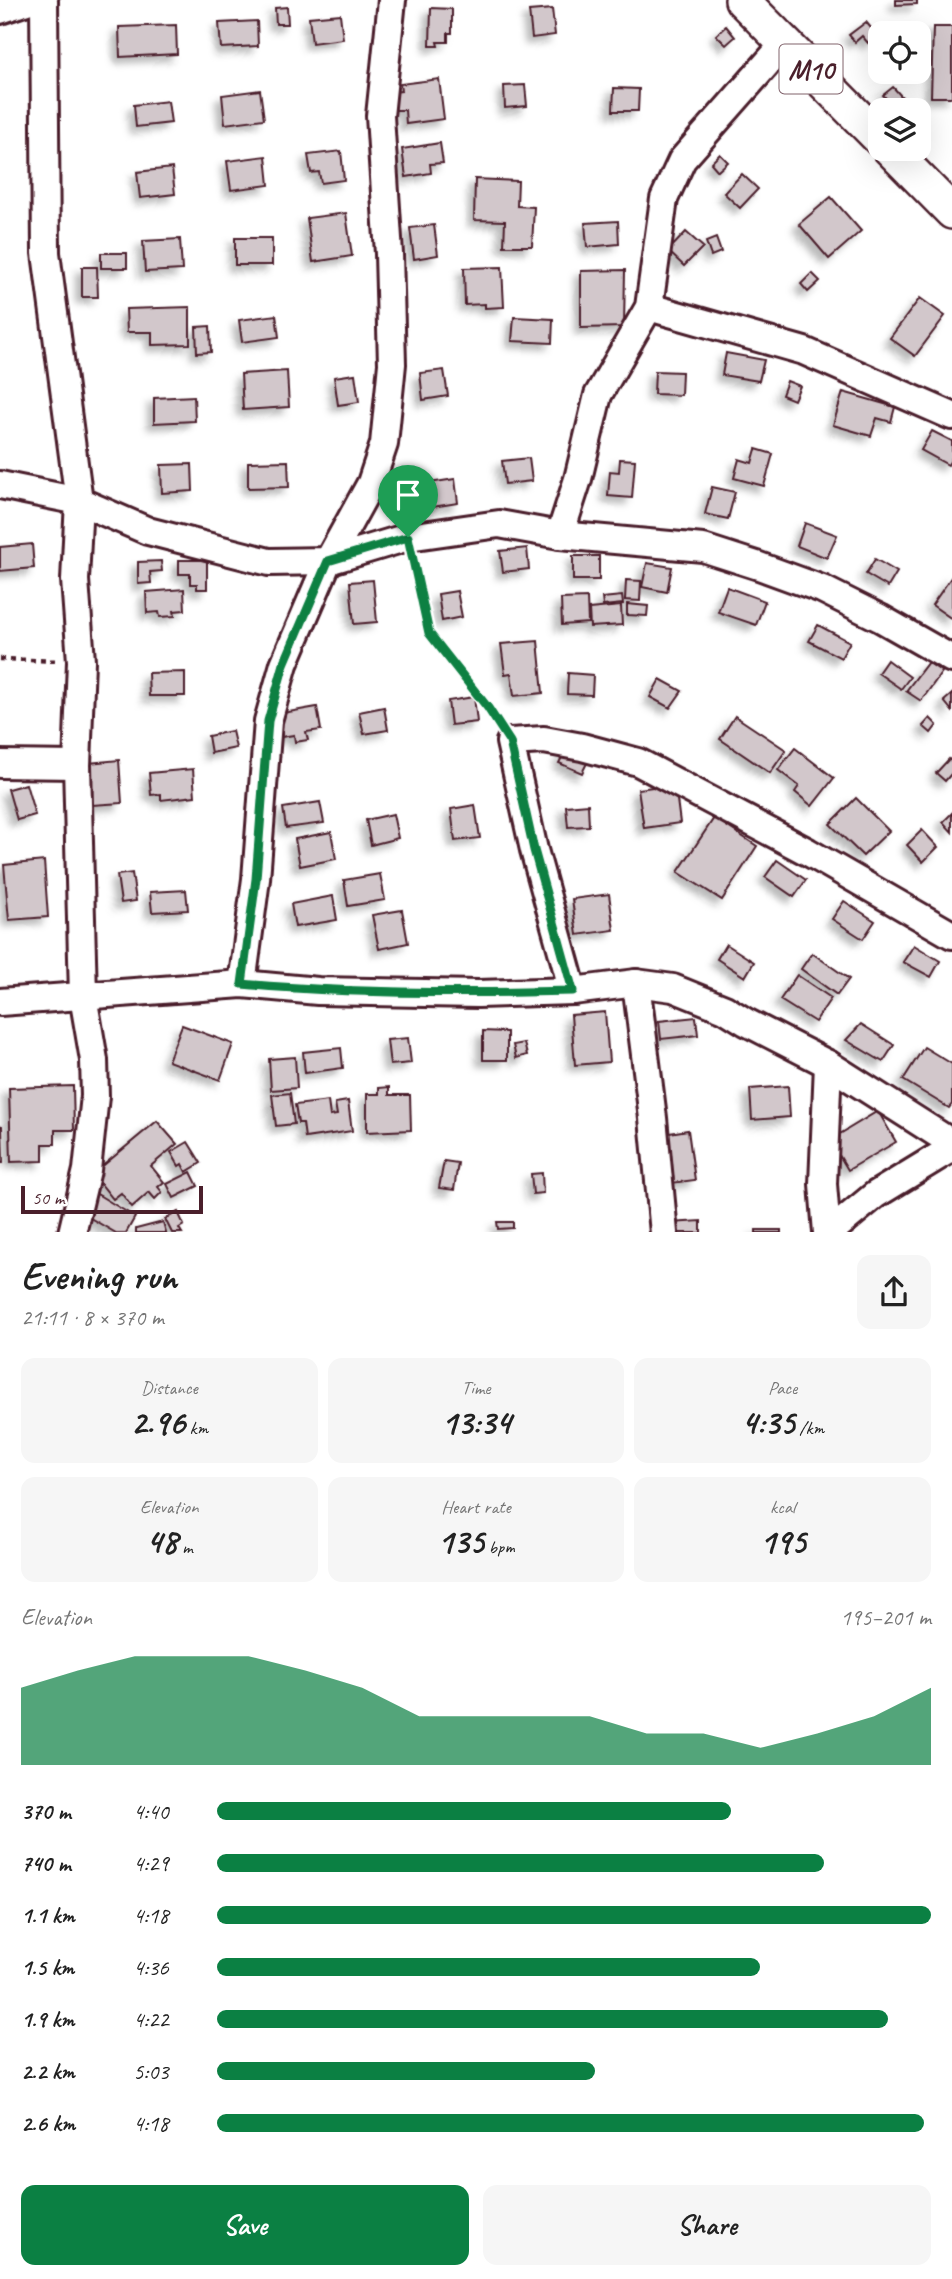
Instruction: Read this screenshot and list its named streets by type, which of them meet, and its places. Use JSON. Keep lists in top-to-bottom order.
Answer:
{
  "streets": {
    "main road": ["M10"]
  },
  "scale_bar": "50 m",
  "page": {
    "scale": "50 m",
    "heading": ["Evening run", "21:11 · 8 × 370 m"],
    "stats": [
      ["Distance", "2.96 km"],
      ["Time", "13:34"],
      ["Pace", "4:35 /km"],
      ["Elevation", "48 m"],
      ["Heart rate", "135 bpm"],
      ["kcal", "195"]
    ],
    "chart": ["Elevation", "195–201 m"],
    "list": [
      {
        "name": "370 m",
        "note": "4:40"
      },
      {
        "name": "740 m",
        "note": "4:29"
      },
      {
        "name": "1.1 km",
        "note": "4:18"
      },
      {
        "name": "1.5 km",
        "note": "4:36"
      },
      {
        "name": "1.9 km",
        "note": "4:22"
      },
      {
        "name": "2.2 km",
        "note": "5:03"
      },
      {
        "name": "2.6 km",
        "note": "4:18"
      }
    ],
    "buttons": ["Save", "Share"]
  }
}
